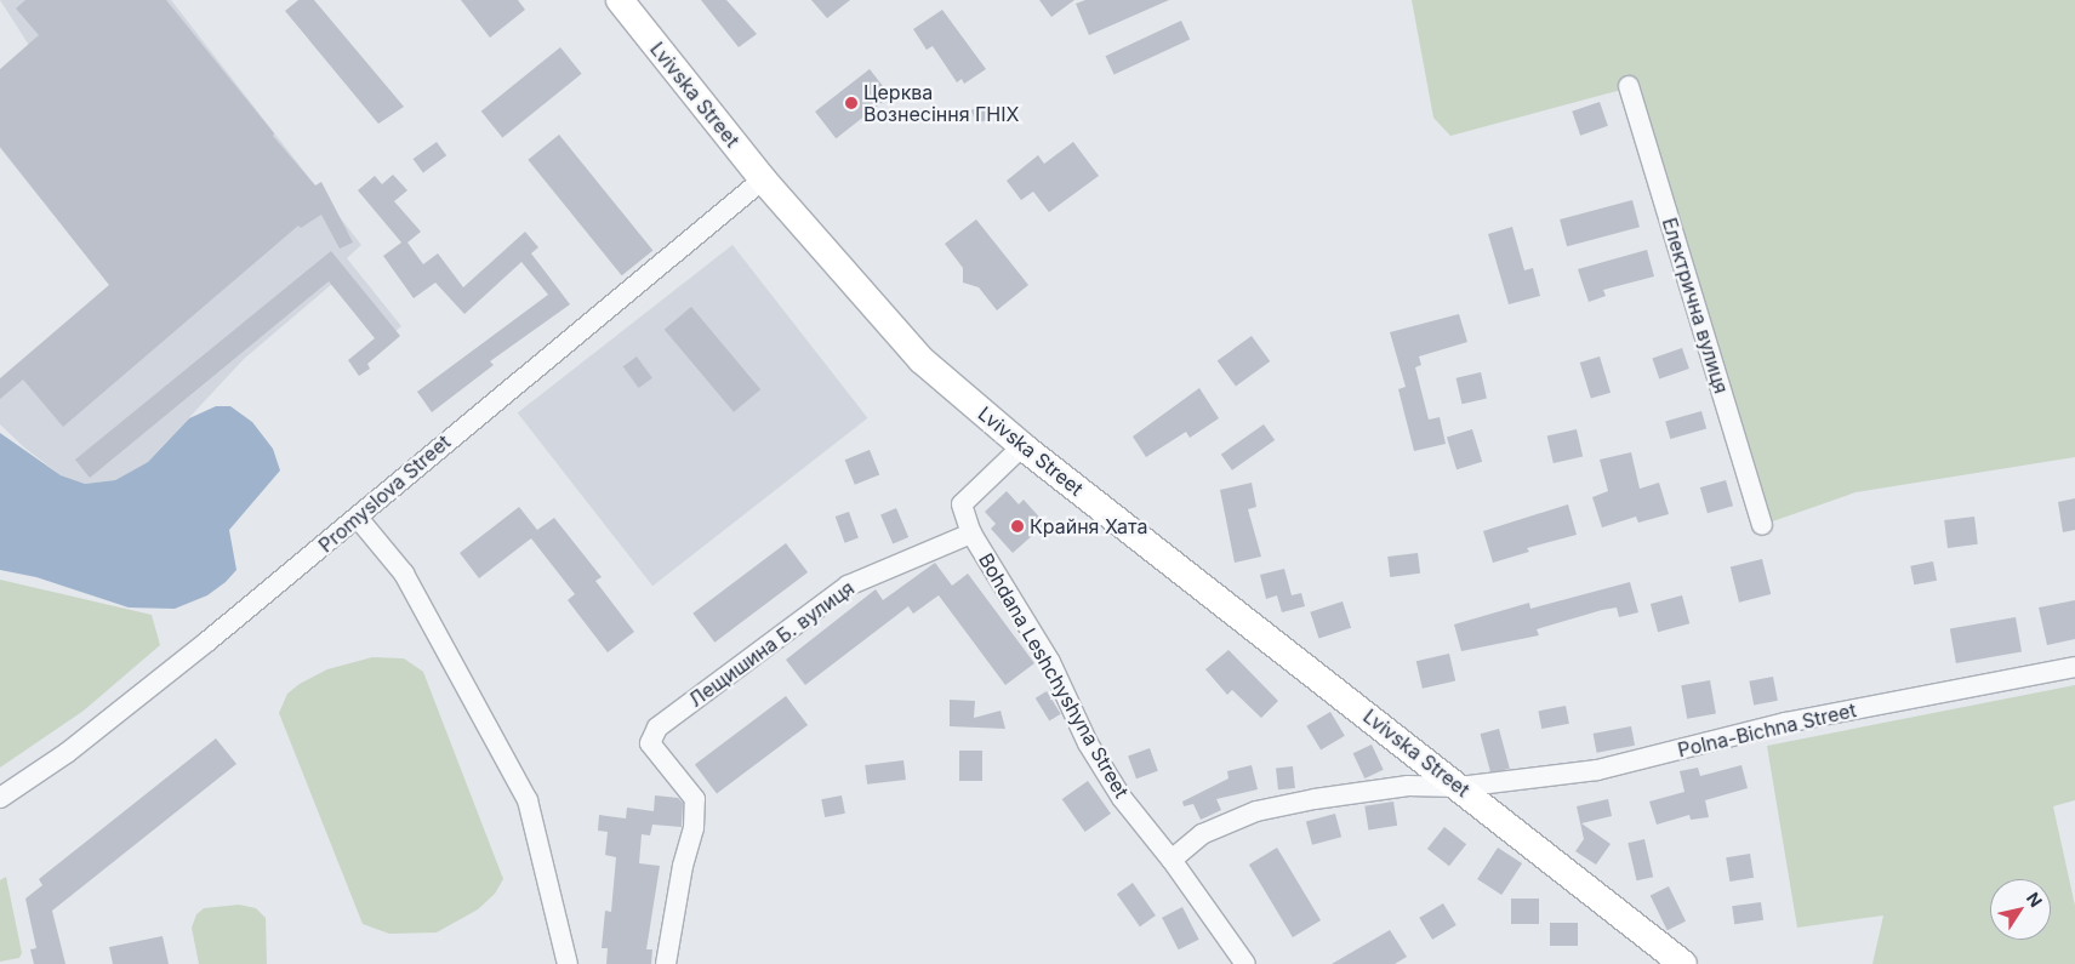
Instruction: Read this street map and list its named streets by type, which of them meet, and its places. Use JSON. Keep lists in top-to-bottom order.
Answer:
{
  "streets": {
    "main road": ["Lvivska Street"],
    "street": [
      "Електрична вулиця",
      "Promyslova Street",
      "Лещишина Б. вулиця",
      "Bohdana Leshchyshyna Street",
      "Polna-Bichna Street"
    ]
  },
  "crossings": [
    ["Lvivska Street", "Promyslova Street"],
    ["Lvivska Street", "Bohdana Leshchyshyna Street"],
    ["Lvivska Street", "Polna-Bichna Street"],
    ["Лещишина Б. вулиця", "Bohdana Leshchyshyna Street"]
  ],
  "places": ["Церква Вознесіння ГНІХ", "Крайня Хата"],
  "north": "top right"
}
